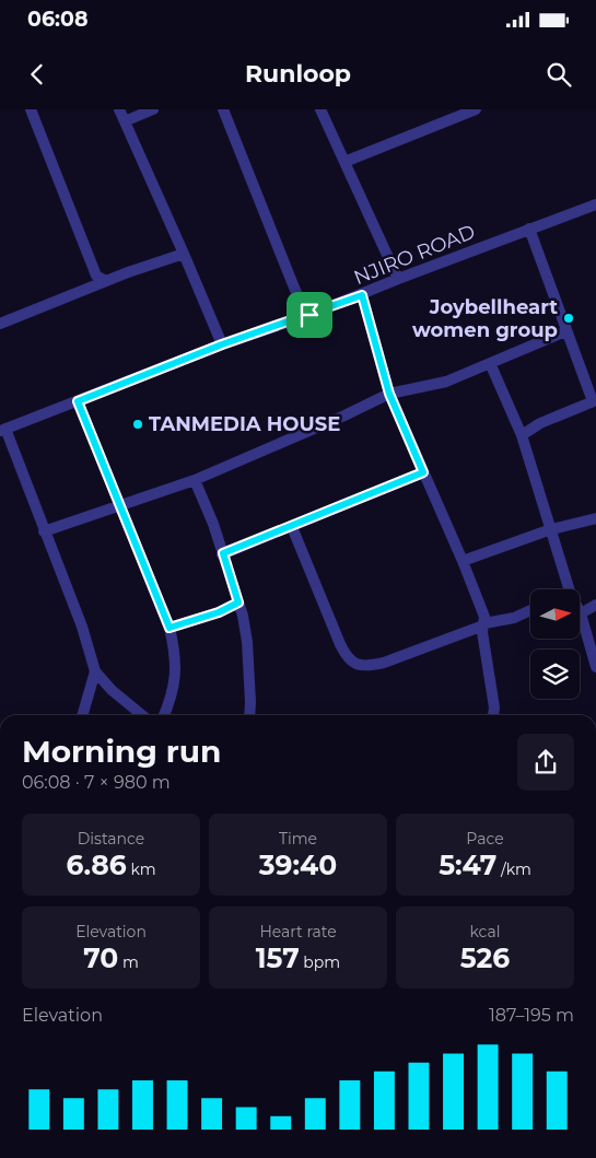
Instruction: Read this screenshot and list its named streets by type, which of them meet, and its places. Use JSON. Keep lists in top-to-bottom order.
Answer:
{
  "streets": {
    "street": ["NJIRO ROAD"]
  },
  "places": ["Joybellheart women group", "TANMEDIA HOUSE"],
  "north": "right",
  "page": {
    "status": "06:08",
    "header": "Runloop",
    "heading": ["Morning run", "06:08 · 7 × 980 m"],
    "stats": [
      ["Distance", "6.86 km"],
      ["Time", "39:40"],
      ["Pace", "5:47 /km"],
      ["Elevation", "70 m"],
      ["Heart rate", "157 bpm"],
      ["kcal", "526"]
    ],
    "chart": ["Elevation", "187–195 m"]
  }
}
